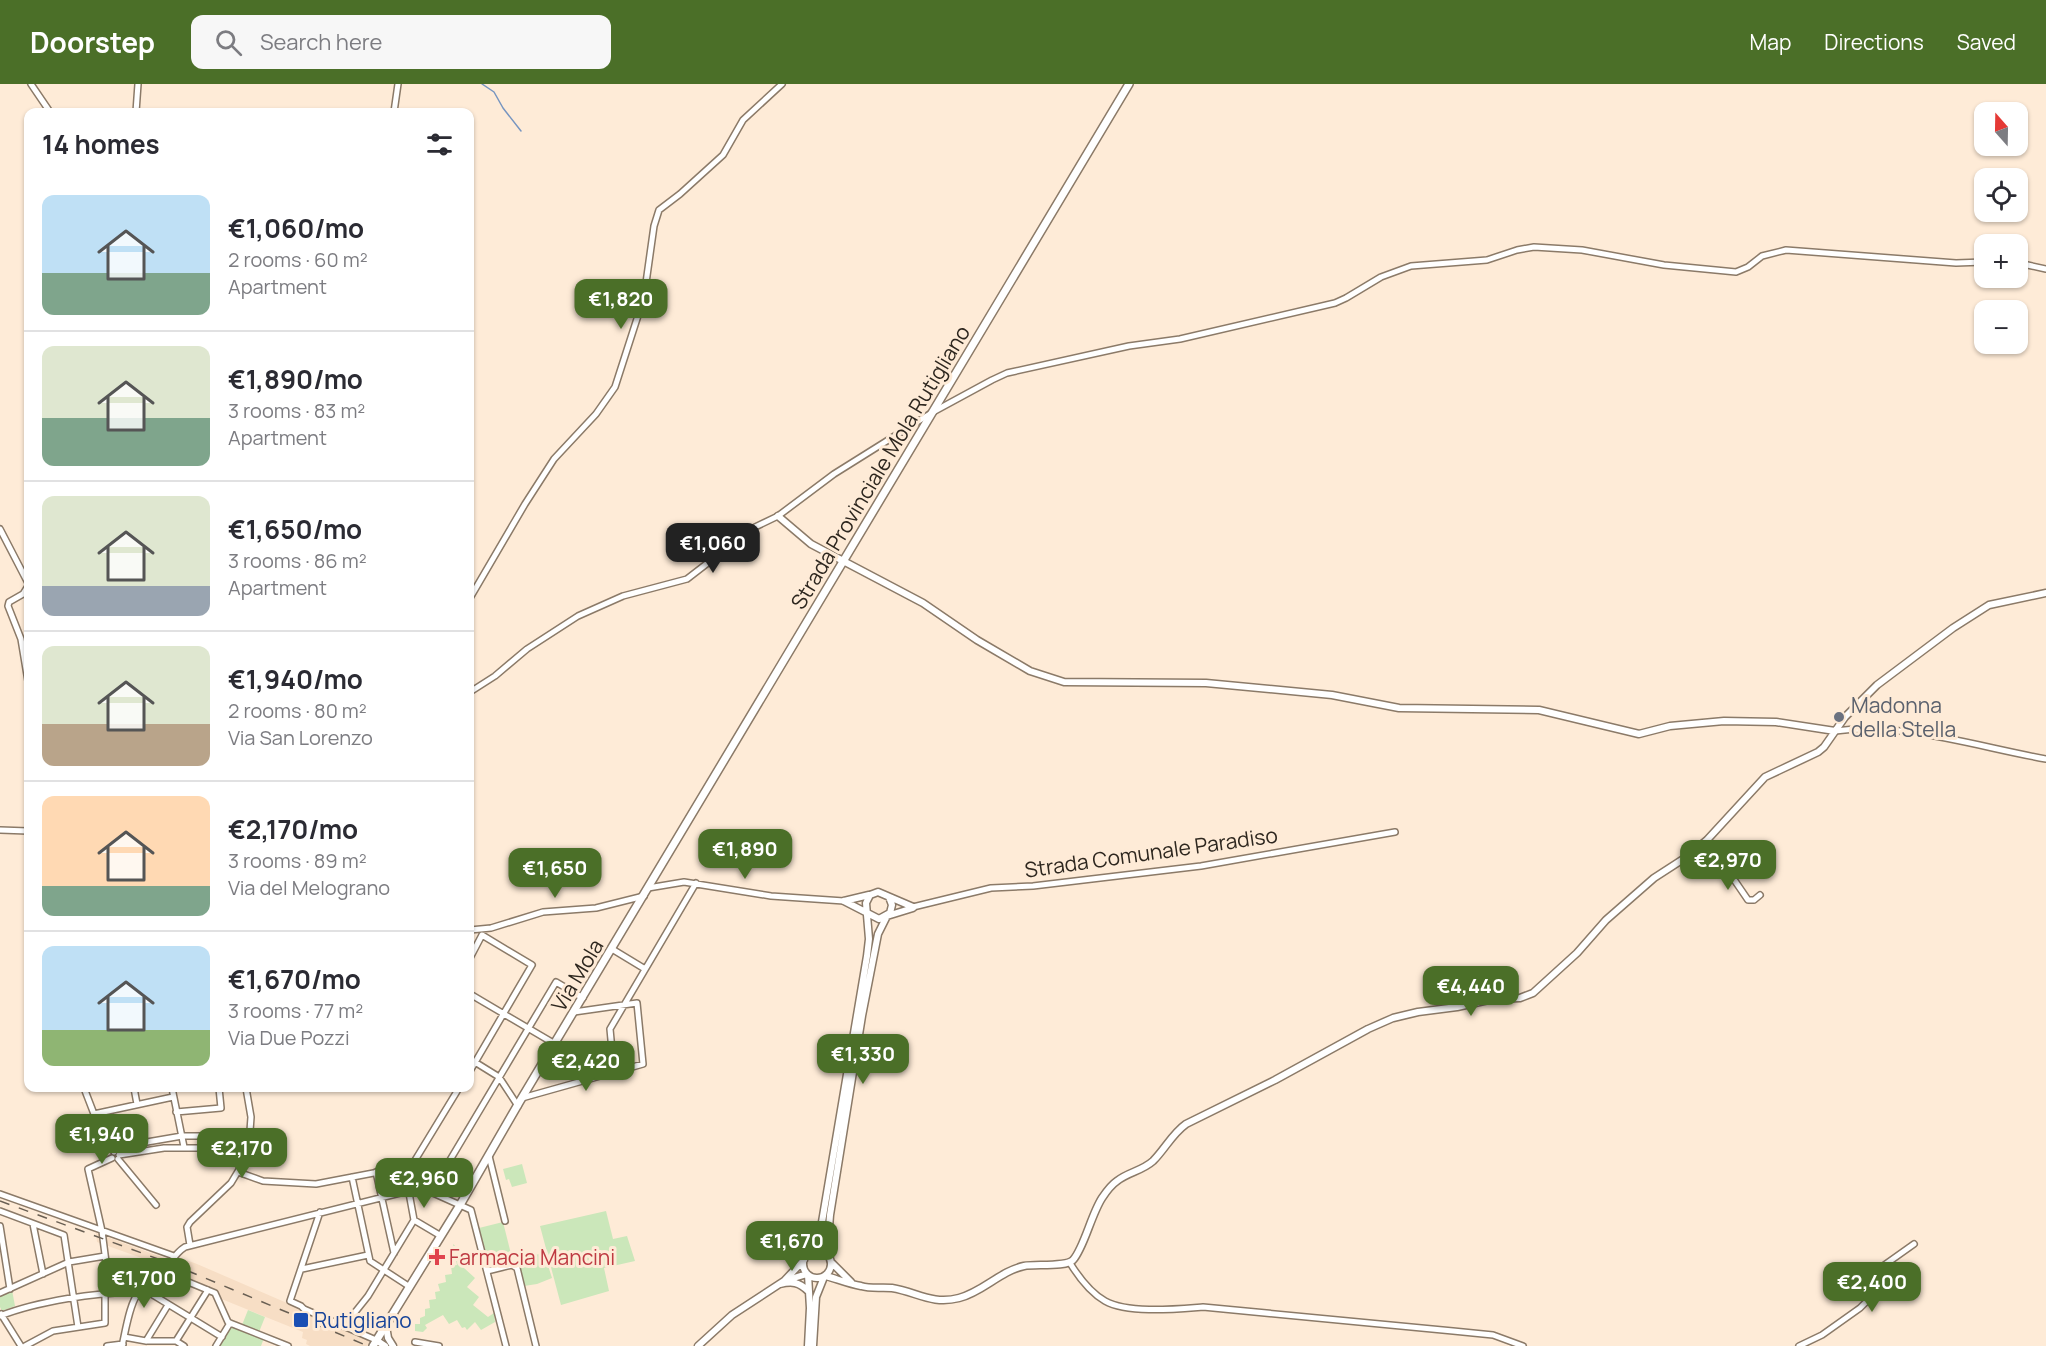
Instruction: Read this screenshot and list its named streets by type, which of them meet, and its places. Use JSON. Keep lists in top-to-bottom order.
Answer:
{
  "streets": {
    "main road": ["Strada Provinciale Mola Rutigliano", "Via Mola"],
    "street": ["Strada Comunale Paradiso"]
  },
  "crossings": [
    ["Strada Provinciale Mola Rutigliano", "Via Mola"]
  ],
  "places": {
    "other": ["Madonna della Stella"],
    "health": ["Farmacia Mancini"],
    "transit": ["Rutigliano"]
  },
  "north": "top",
  "page": {
    "header": "Doorstep",
    "search": "Search here",
    "nav": ["Map", "Directions", "Saved"],
    "map_buttons": ["+", "−"],
    "heading": "14 homes",
    "list": [
      {
        "name": "€1,060/mo",
        "note": "2 rooms · 60 m² · Apartment"
      },
      {
        "name": "€1,890/mo",
        "note": "3 rooms · 83 m² · Apartment"
      },
      {
        "name": "€1,650/mo",
        "note": "3 rooms · 86 m² · Apartment"
      },
      {
        "name": "€1,940/mo",
        "note": "2 rooms · 80 m² · Via San Lorenzo"
      },
      {
        "name": "€2,170/mo",
        "note": "3 rooms · 89 m² · Via del Melograno"
      },
      {
        "name": "€1,670/mo",
        "note": "3 rooms · 77 m² · Via Due Pozzi"
      }
    ],
    "price": [
      "€1,820",
      "€1,060",
      "€1,890",
      "€2,970",
      "€1,650",
      "€4,440",
      "€1,330",
      "€2,420",
      "€1,940",
      "€2,170",
      "€2,960",
      "€1,670",
      "€1,700",
      "€2,400"
    ]
  }
}
